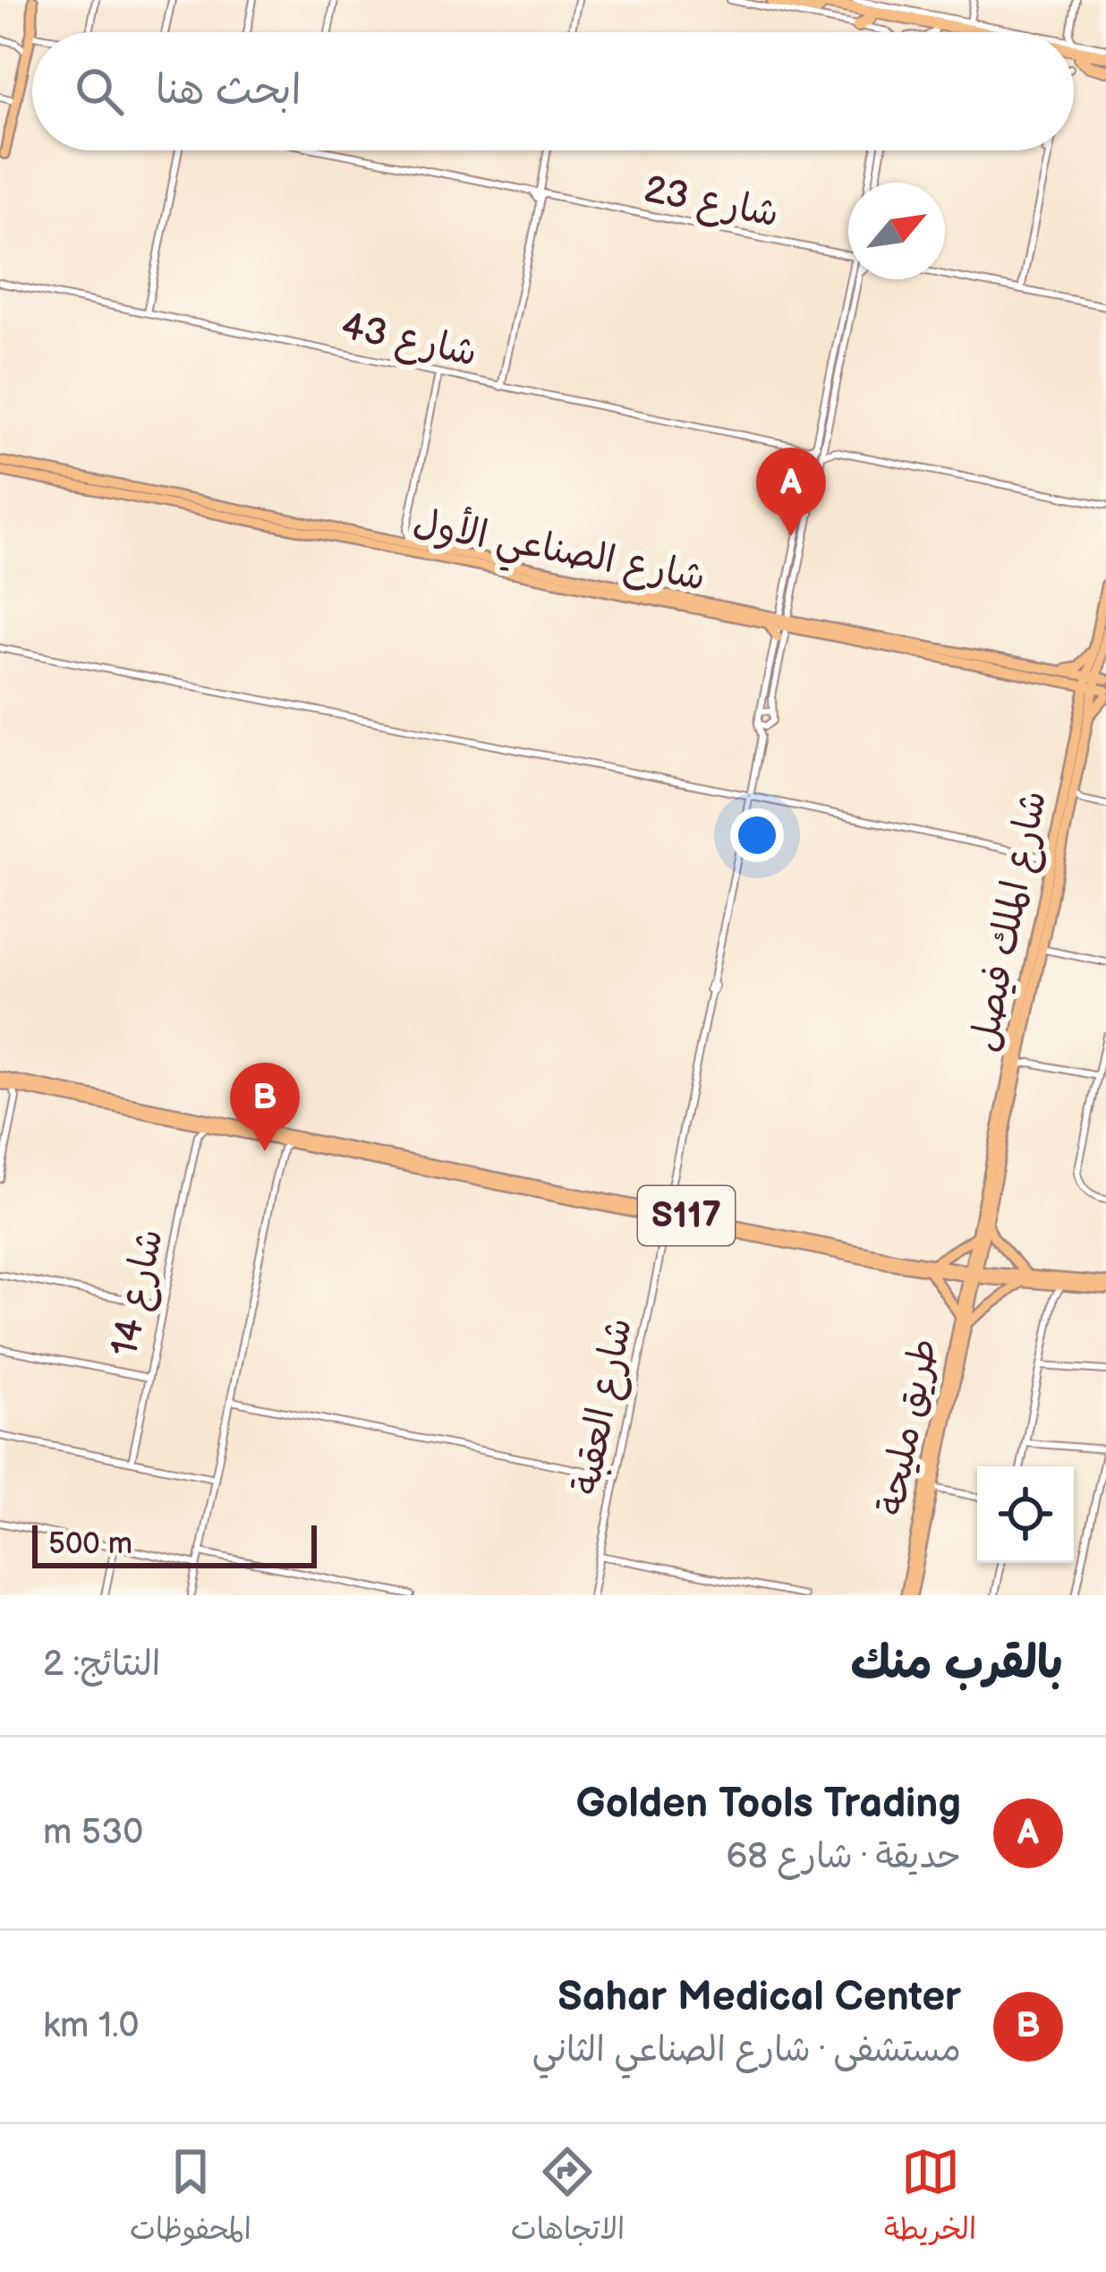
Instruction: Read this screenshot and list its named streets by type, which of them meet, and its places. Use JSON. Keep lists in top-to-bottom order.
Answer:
{
  "streets": {
    "main road": [
      "شارع الصناعي الأول",
      "شارع الملك فيصل",
      "S117",
      "طريق مليحة"
    ],
    "street": [
      "شارع 23",
      "شارع 43",
      "شارع 14",
      "شارع العقبة"
    ]
  },
  "crossings": [
    ["شارع الصناعي الأول", "شارع الملك فيصل"],
    ["شارع الملك فيصل", "S117"],
    ["شارع الملك فيصل", "طريق مليحة"],
    ["S117", "شارع 14"],
    ["S117", "شارع العقبة"],
    ["S117", "طريق مليحة"]
  ],
  "scale_bar": "500 m",
  "north": "top right",
  "page": {
    "search": "ابحث هنا",
    "pins": ["A", "B"],
    "scale": "500 m",
    "heading": ["بالقرب منك", "النتائج: 2"],
    "list": [
      {
        "mark": "A",
        "name": "Golden Tools Trading",
        "note": "حديقة · شارع 68",
        "value": "530 m"
      },
      {
        "mark": "B",
        "name": "Sahar Medical Center",
        "note": "مستشفى · شارع الصناعي الثاني",
        "value": "1.0 km"
      }
    ],
    "nav": ["الخريطة", "الاتجاهات", "المحفوظات"]
  }
}
